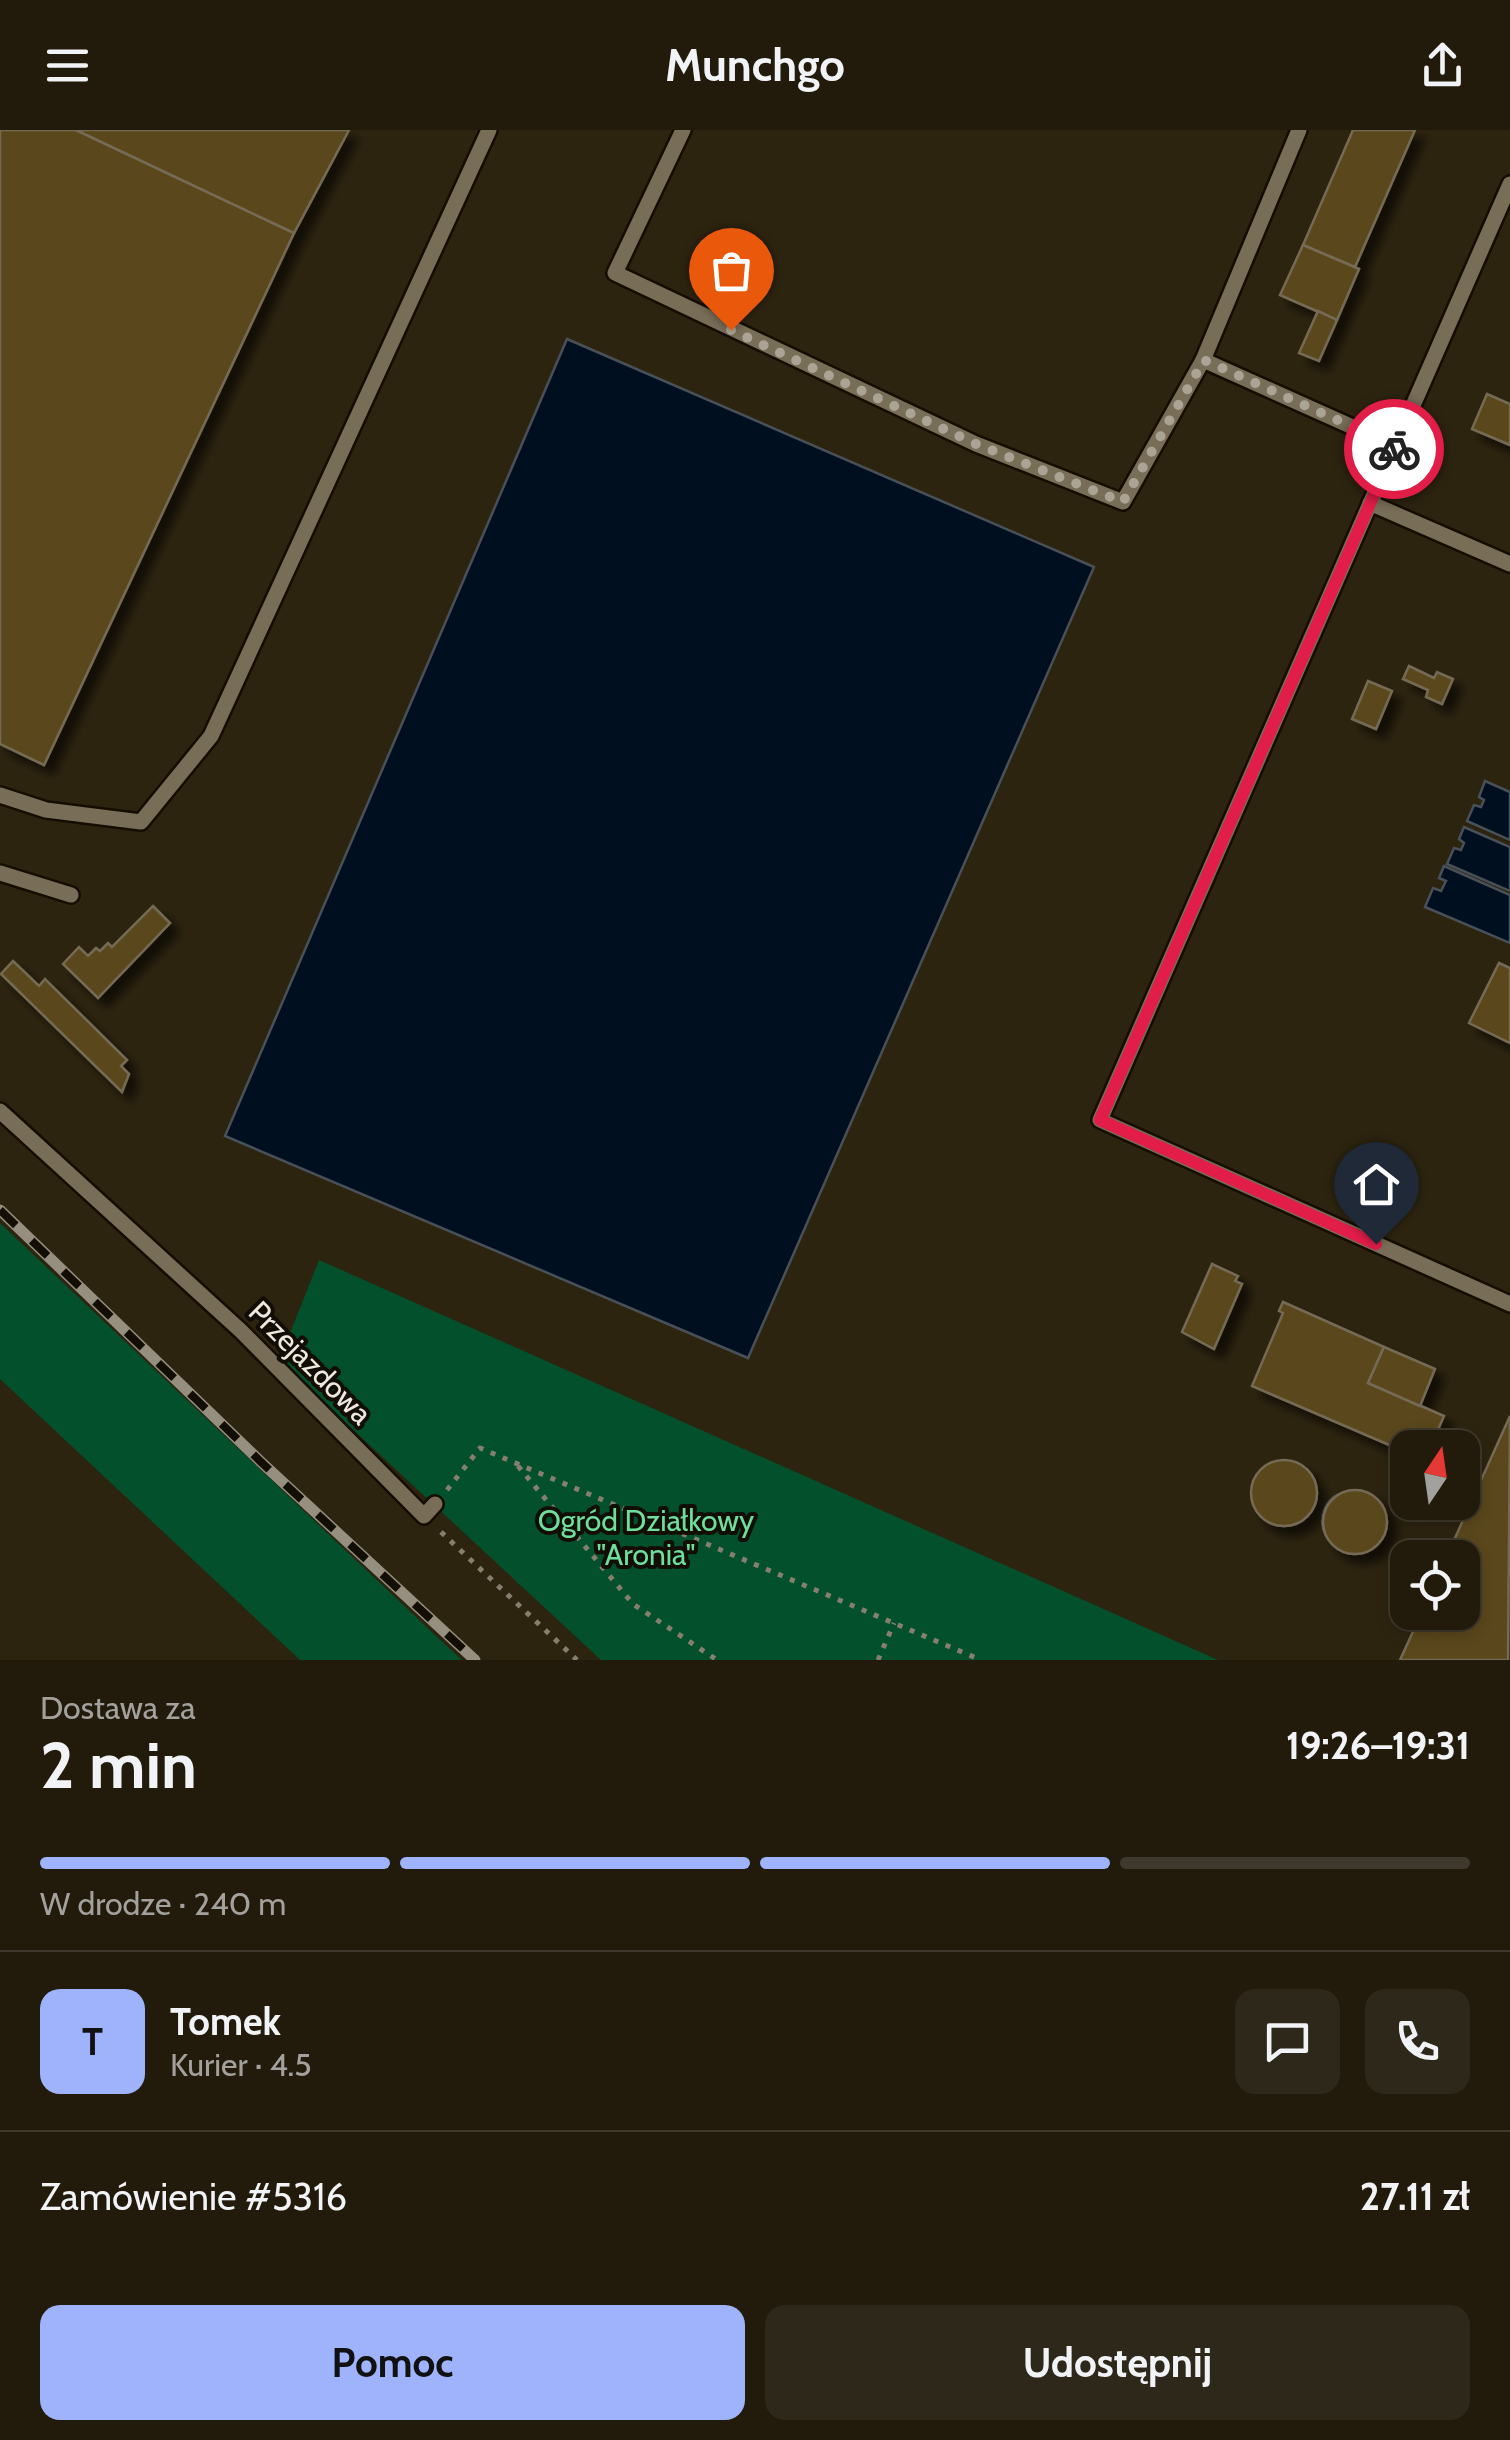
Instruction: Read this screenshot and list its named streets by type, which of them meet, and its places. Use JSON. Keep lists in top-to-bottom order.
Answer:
{
  "streets": {
    "lane": ["Przejazdowa"]
  },
  "parks": ["Ogród Działkowy \"Aronia\""],
  "north": "top",
  "page": {
    "header": "Munchgo",
    "heading": ["2 min", "Dostawa za", "19:26–19:31"],
    "panel": [
      "Tomek",
      "Kurier · 4.5",
      "Zamówienie #5316",
      "27.11 zł"
    ],
    "bar": "W drodze · 240 m",
    "round": "T",
    "buttons": ["Pomoc", "Udostępnij"]
  }
}
